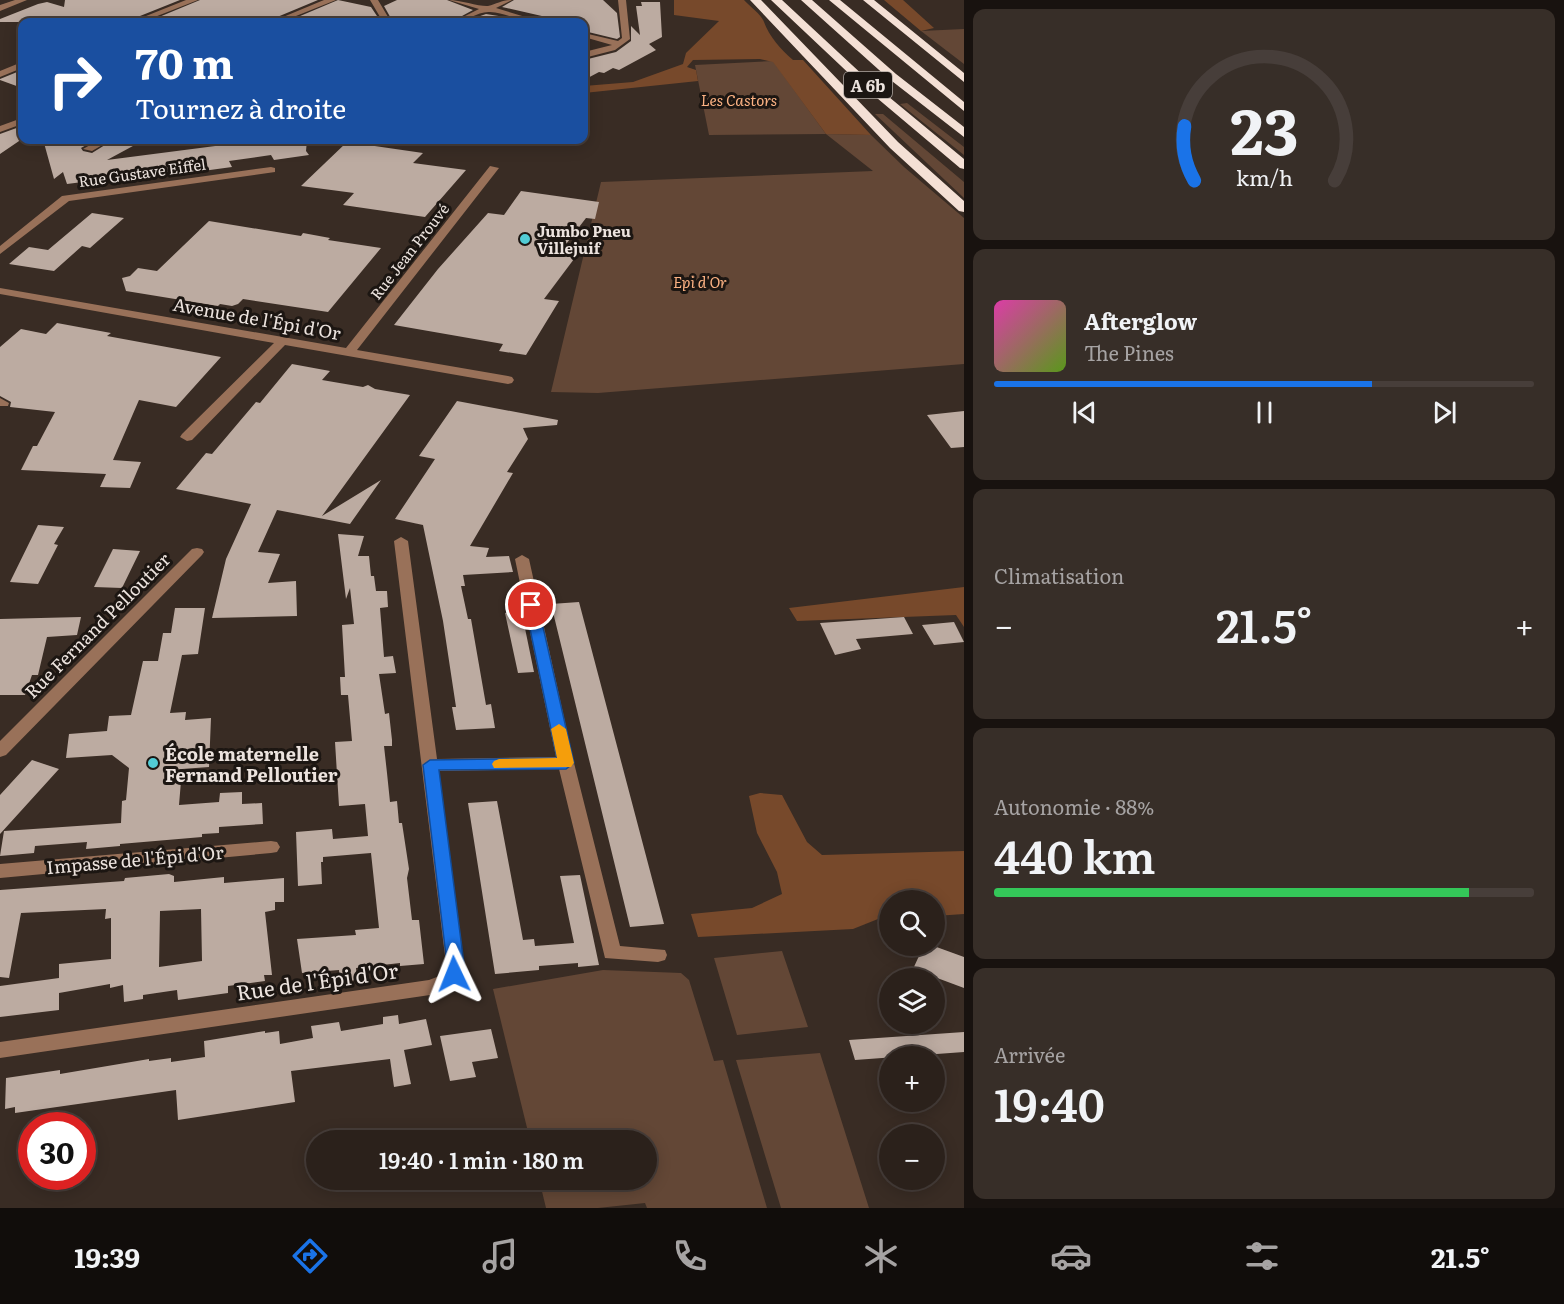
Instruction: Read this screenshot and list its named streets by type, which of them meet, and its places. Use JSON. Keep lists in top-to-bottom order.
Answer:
{
  "streets": {
    "highway": ["A 6b"],
    "street": [
      "Rue Gustave Eiffel",
      "Rue Jean Prouvé",
      "Avenue de l'Épi d'Or",
      "Rue Fernand Pelloutier",
      "Impasse de l'Épi d'Or",
      "Rue de l'Épi d'Or"
    ]
  },
  "crossings": [
    ["Rue Jean Prouvé", "Avenue de l'Épi d'Or"]
  ],
  "parks": ["Les Castors", "Epi d'Or"],
  "places": ["Jumbo Pneu Villejuif", "École maternelle Fernand Pelloutier"],
  "page": {
    "turn": ["70 m", "Tournez à droite"],
    "song": ["Afterglow", "The Pines"],
    "tile": [
      "Climatisation",
      ["Autonomie · 88%", "440 km"],
      ["Arrivée", "19:40"]
    ],
    "heat": ["−", "21.5°", "+"],
    "map_buttons": ["+", "−"],
    "limit": "30",
    "trip": "19:40 · 1 min · 180 m",
    "tabs": ["19:39", "21.5°"],
    "gauge": ["23", "km/h"]
  }
}
